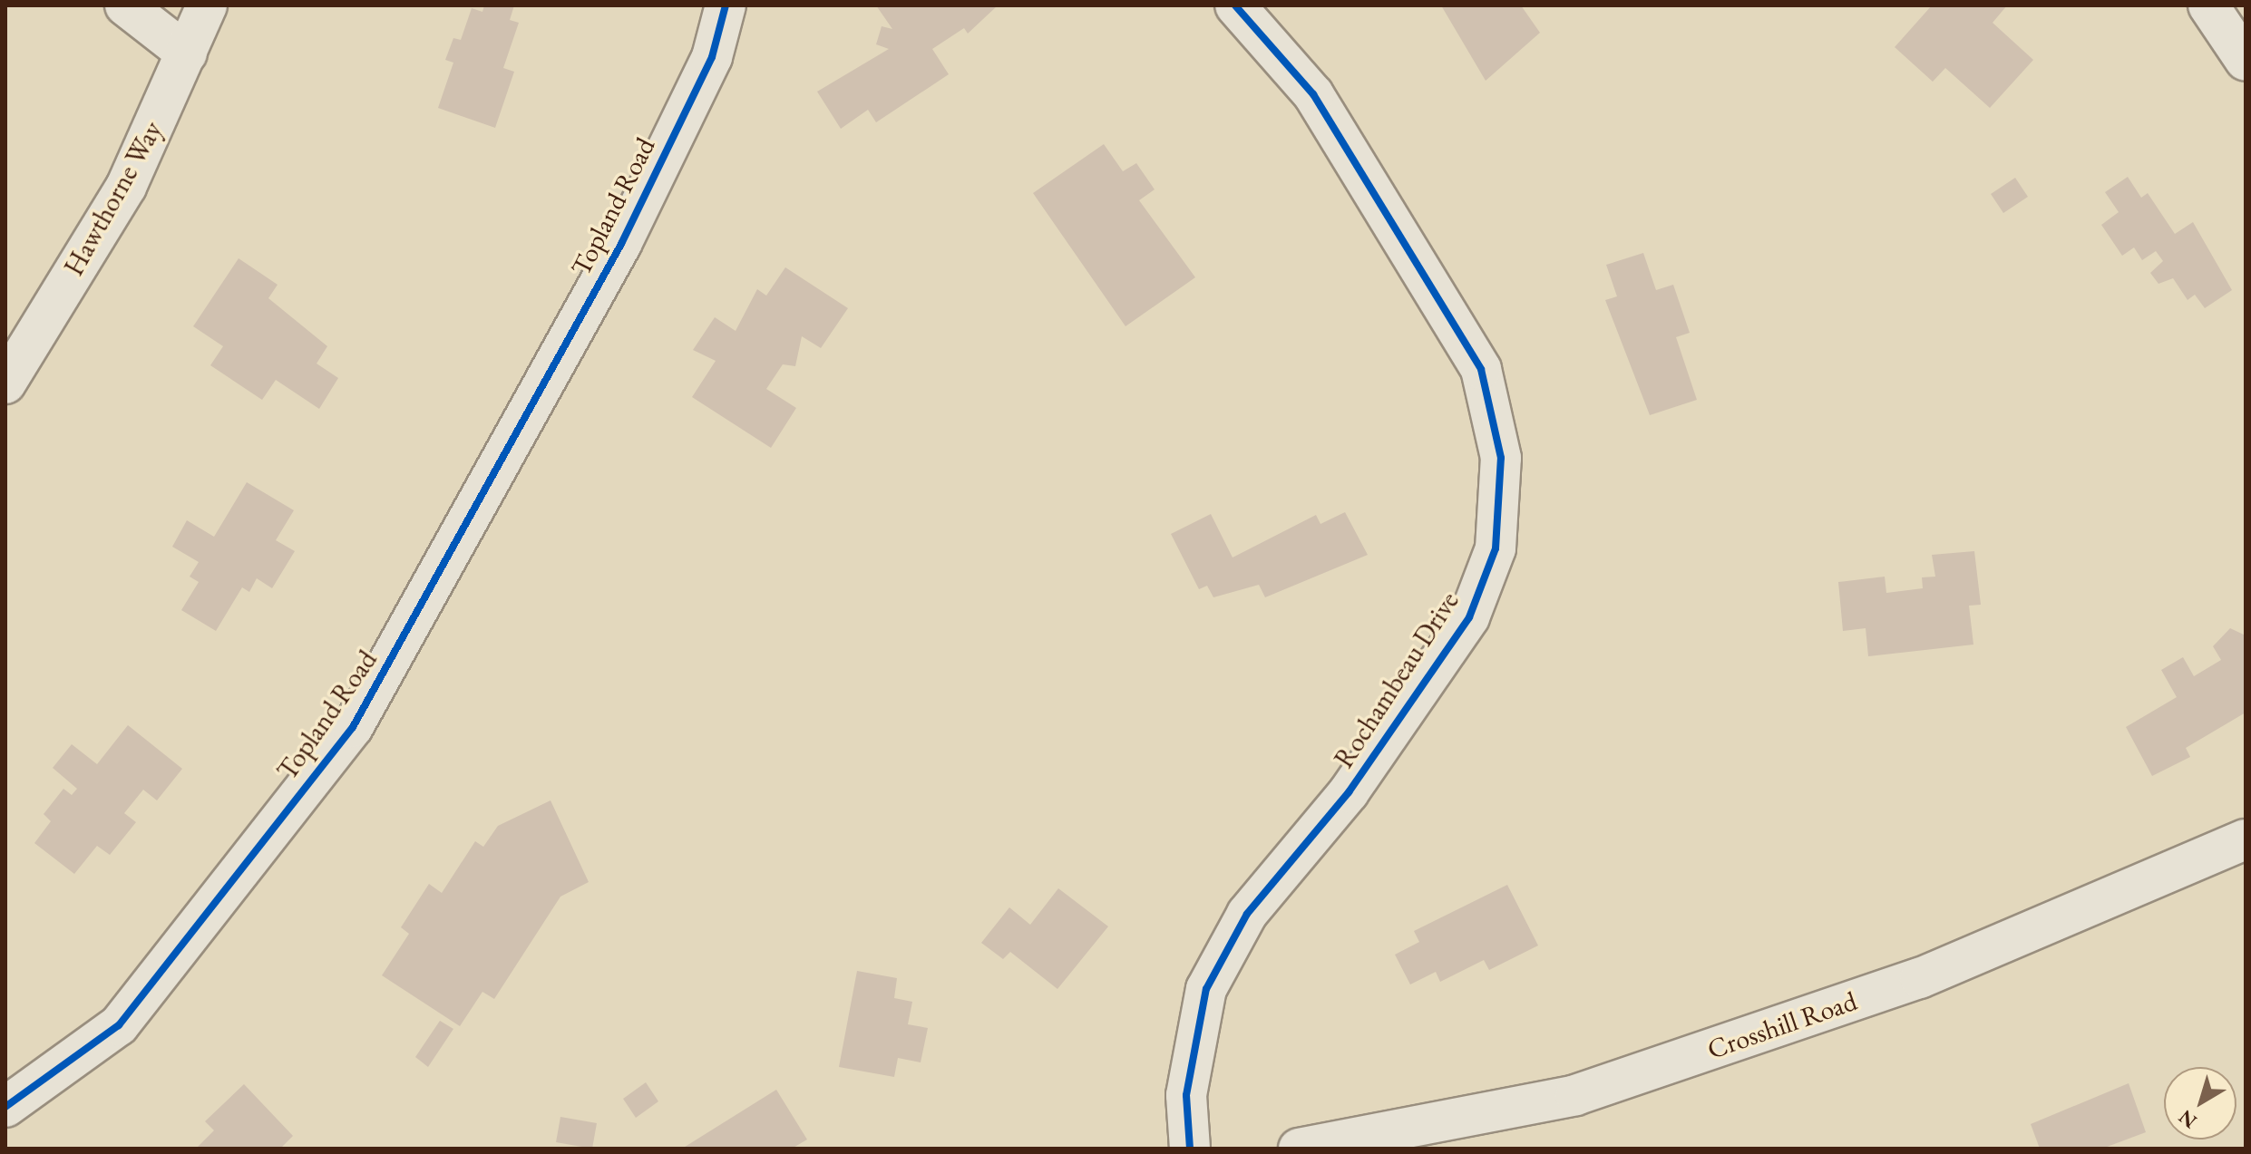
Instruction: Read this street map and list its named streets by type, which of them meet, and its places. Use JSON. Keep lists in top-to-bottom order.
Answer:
{
  "streets": {
    "street": [
      "Hawthorne Way",
      "Topland Road",
      "Rochambeau Drive",
      "Crosshill Road"
    ]
  },
  "north": "bottom left"
}
